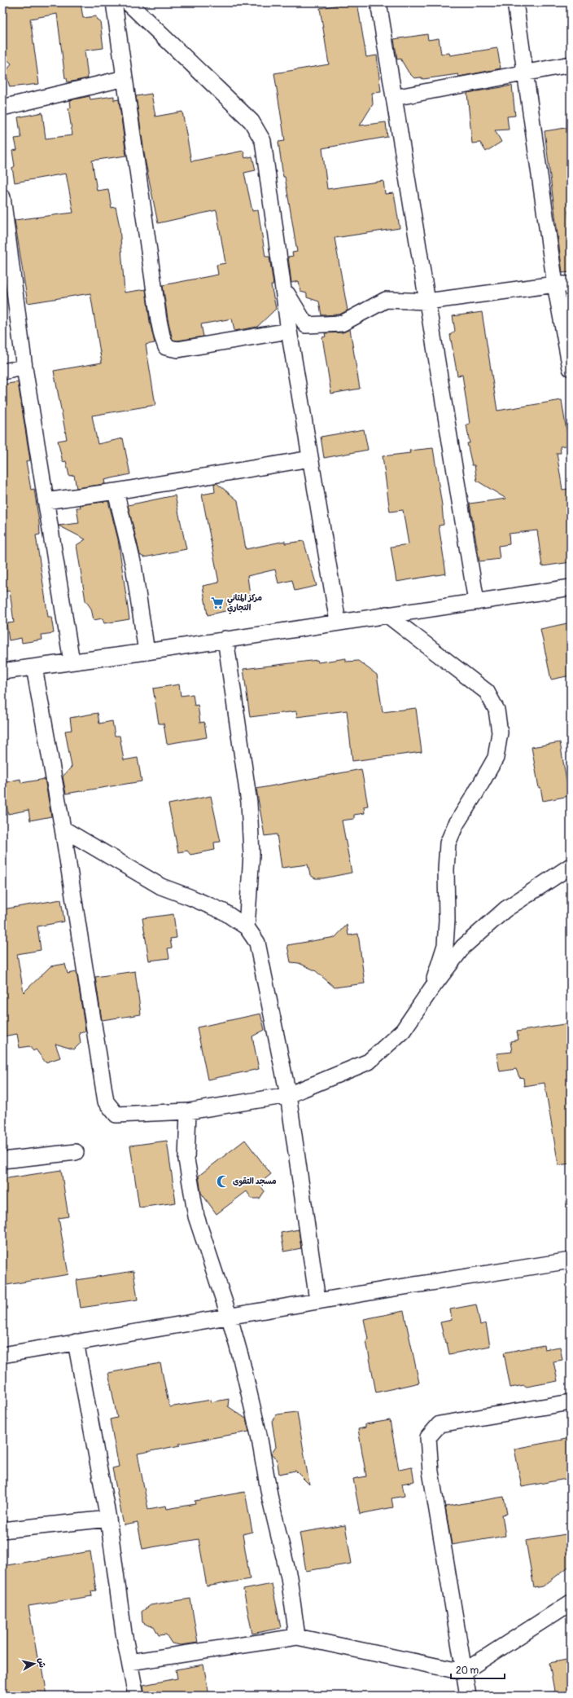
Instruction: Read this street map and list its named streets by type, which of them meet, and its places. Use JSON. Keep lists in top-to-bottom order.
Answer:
{
  "places": {
    "supermarket": ["مركز المثاني التجاري"],
    "mosque": ["مسجد التقوى"]
  },
  "scale_bar": "20 m",
  "north": "right"
}
